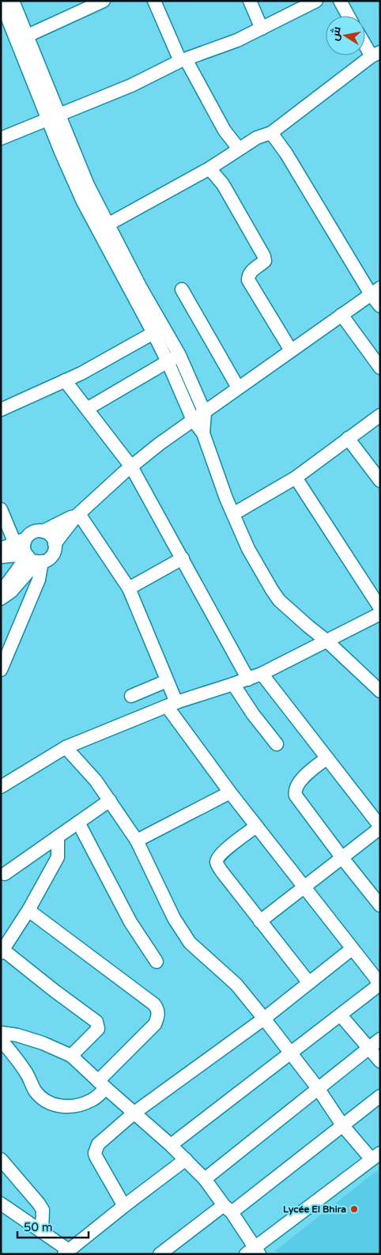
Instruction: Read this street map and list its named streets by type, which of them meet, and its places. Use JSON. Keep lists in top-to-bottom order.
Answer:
{
  "places": ["Lycée El Bhira"],
  "scale_bar": "50 m",
  "north": "left"
}
